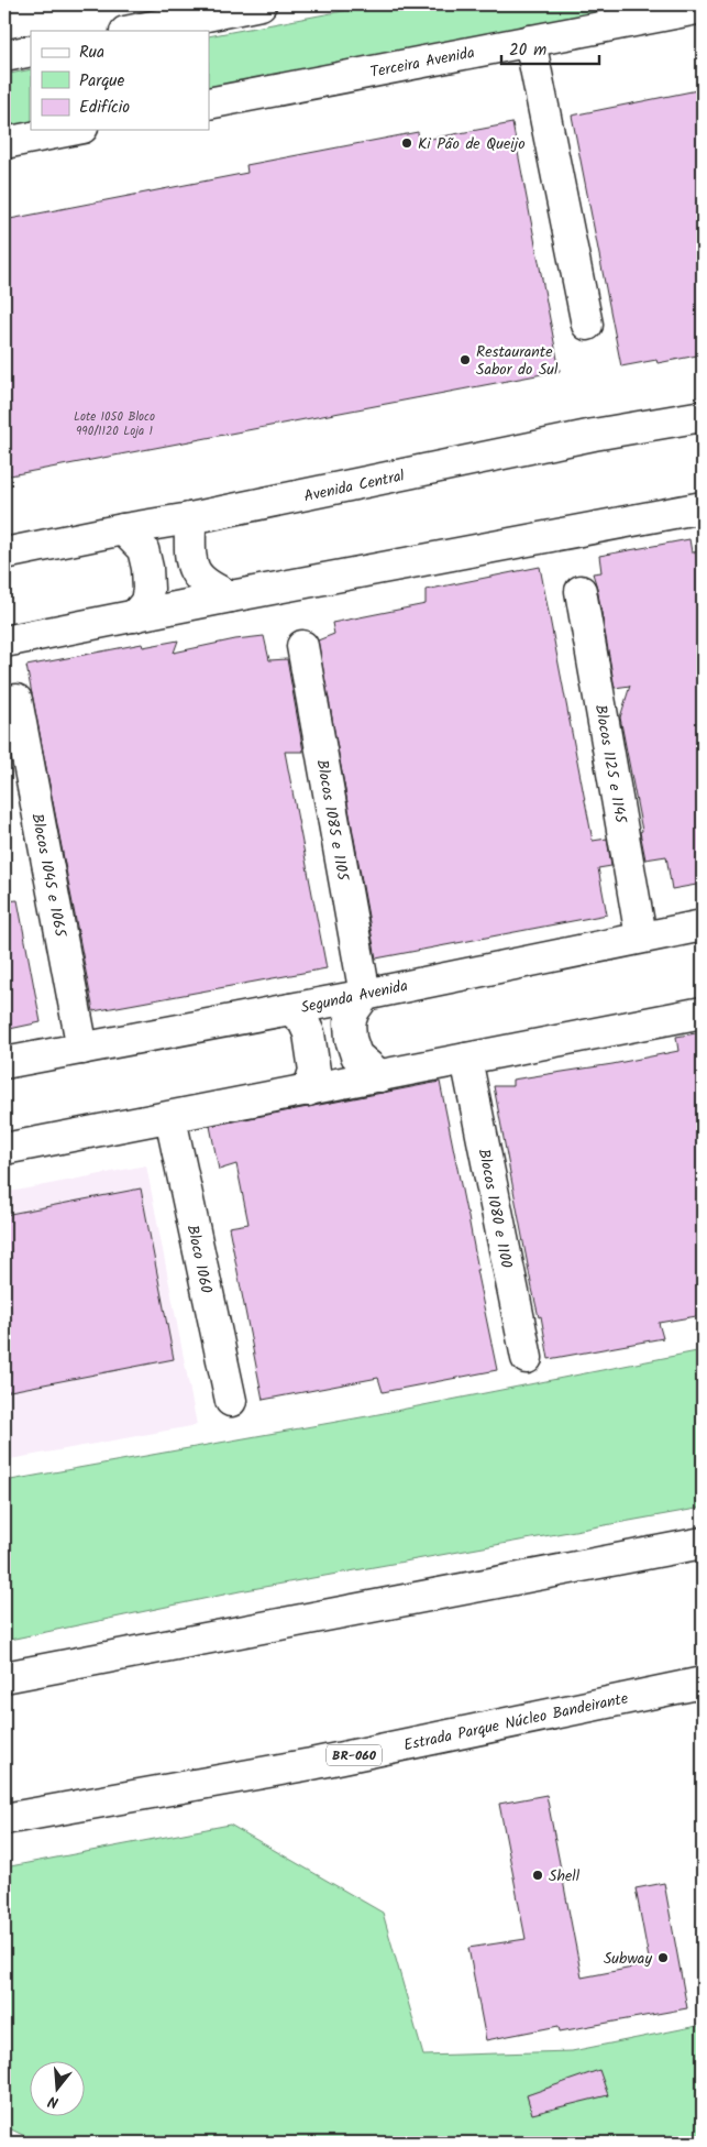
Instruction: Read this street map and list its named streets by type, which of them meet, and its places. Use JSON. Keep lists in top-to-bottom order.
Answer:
{
  "streets": {
    "main road": [
      "Terceira Avenida",
      "Avenida Central",
      "Blocos 1125 e 1145",
      "Blocos 1085 e 1105",
      "Blocos 1045 e 1065",
      "Segunda Avenida",
      "Blocos 1080 e 1100",
      "Bloco 1060",
      "Estrada Parque Núcleo Bandeirante",
      "BR-060"
    ]
  },
  "crossings": [
    ["Blocos 1125 e 1145", "Segunda Avenida"],
    ["Blocos 1085 e 1105", "Segunda Avenida"],
    ["Blocos 1045 e 1065", "Segunda Avenida"]
  ],
  "places": [
    "Ki Pão de Queijo",
    "Restaurante Sabor do Sul",
    "Shell",
    "Subway"
  ],
  "house_numbers": ["Lote 1050 Bloco 990/1120 Loja 1"],
  "legend": ["Rua", "Parque", "Edifício"],
  "scale_bar": "20 m",
  "north": "bottom"
}
